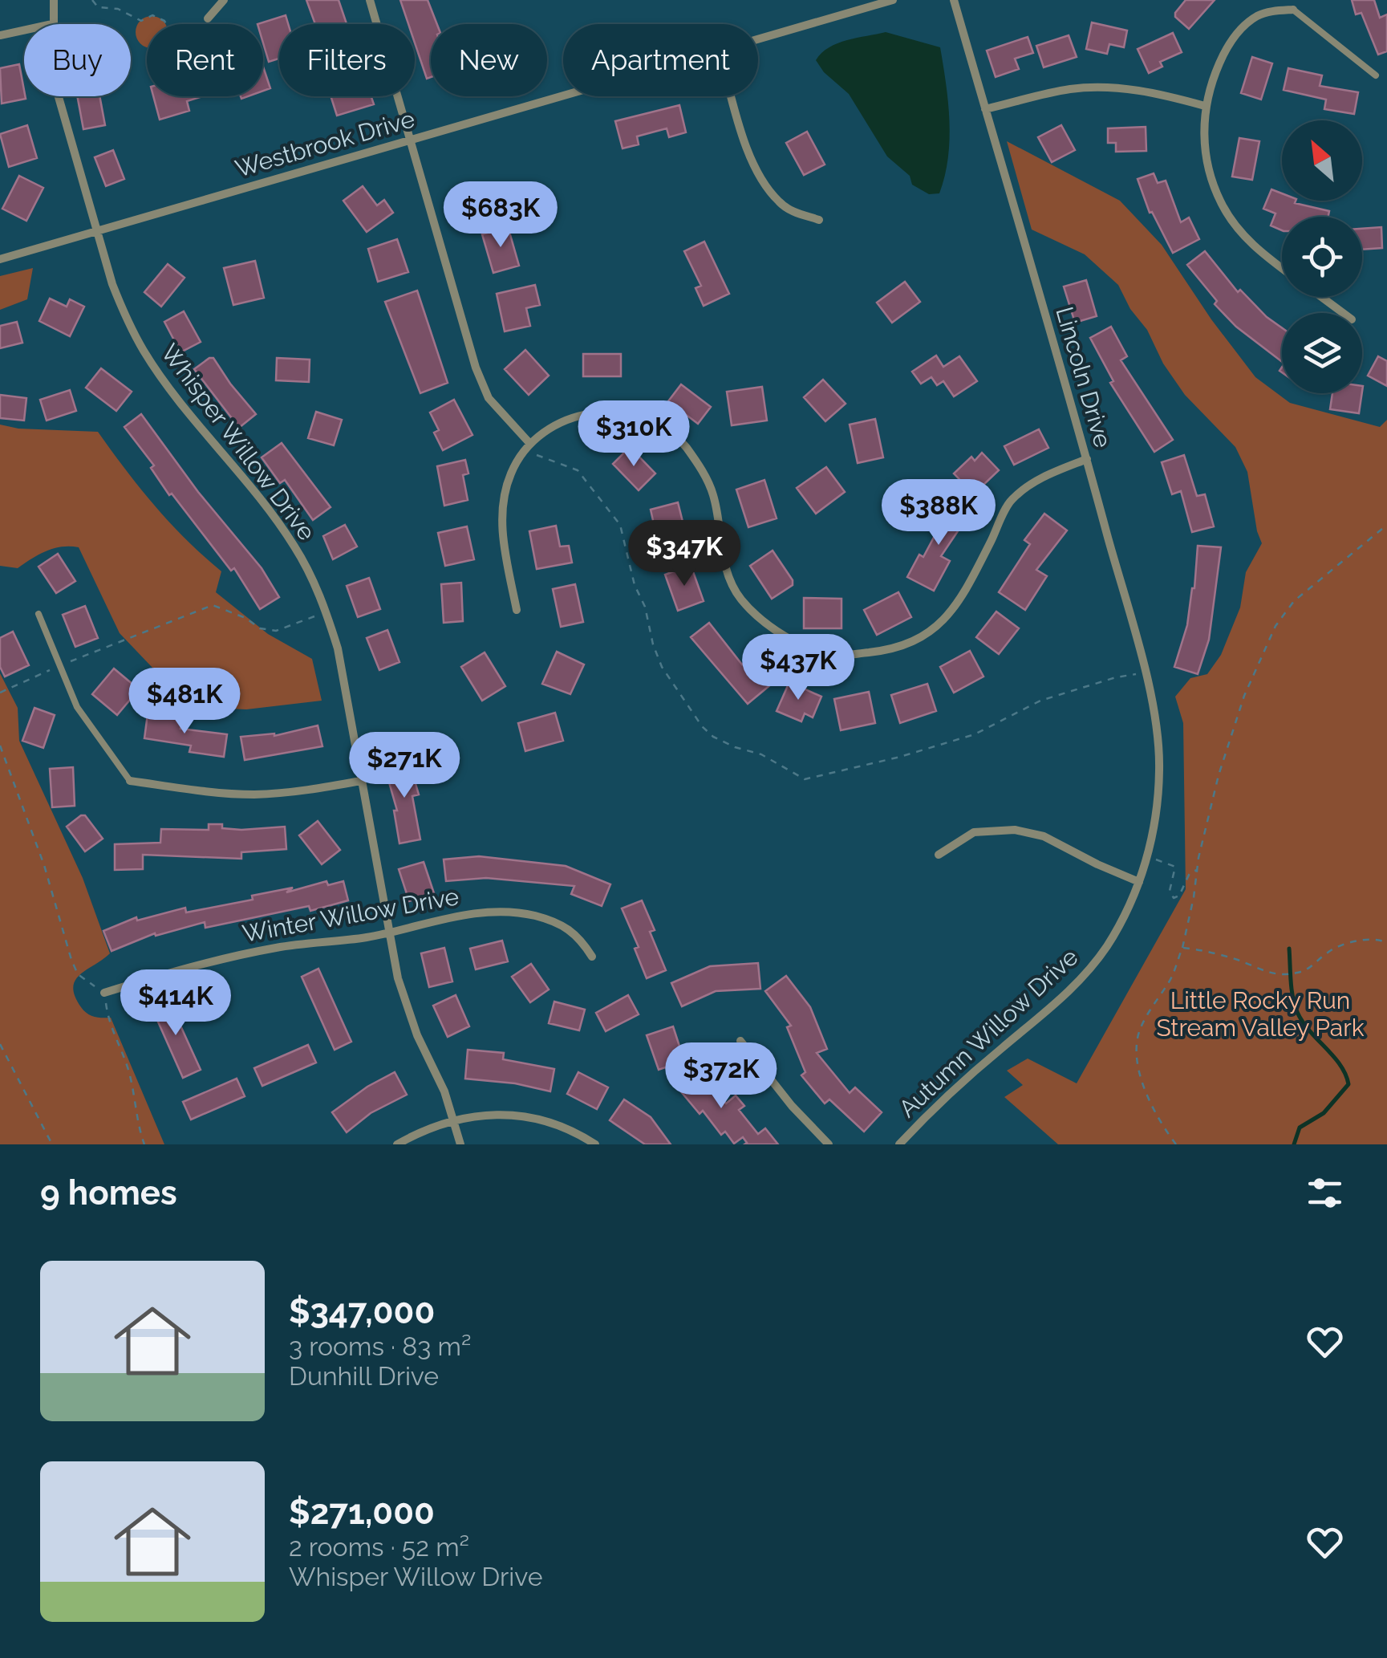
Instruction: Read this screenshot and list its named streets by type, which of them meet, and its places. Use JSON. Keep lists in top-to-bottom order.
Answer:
{
  "streets": {
    "street": [
      "Westbrook Drive",
      "Lincoln Drive",
      "Whisper Willow Drive",
      "Winter Willow Drive",
      "Autumn Willow Drive"
    ]
  },
  "crossings": [
    ["Westbrook Drive", "Whisper Willow Drive"],
    ["Lincoln Drive", "Autumn Willow Drive"],
    ["Whisper Willow Drive", "Winter Willow Drive"]
  ],
  "parks": ["Little Rocky Run Stream Valley Park"],
  "north": "top left",
  "page": {
    "chip": [
      "Buy",
      "Rent",
      "Filters",
      "New",
      "Apartment"
    ],
    "price": [
      "$683K",
      "$310K",
      "$388K",
      "$347K",
      "$437K",
      "$481K",
      "$271K",
      "$414K",
      "$372K"
    ],
    "heading": "9 homes",
    "list": [
      {
        "name": "$347,000",
        "note": "3 rooms · 83 m² · Dunhill Drive"
      },
      {
        "name": "$271,000",
        "note": "2 rooms · 52 m² · Whisper Willow Drive"
      }
    ]
  }
}
